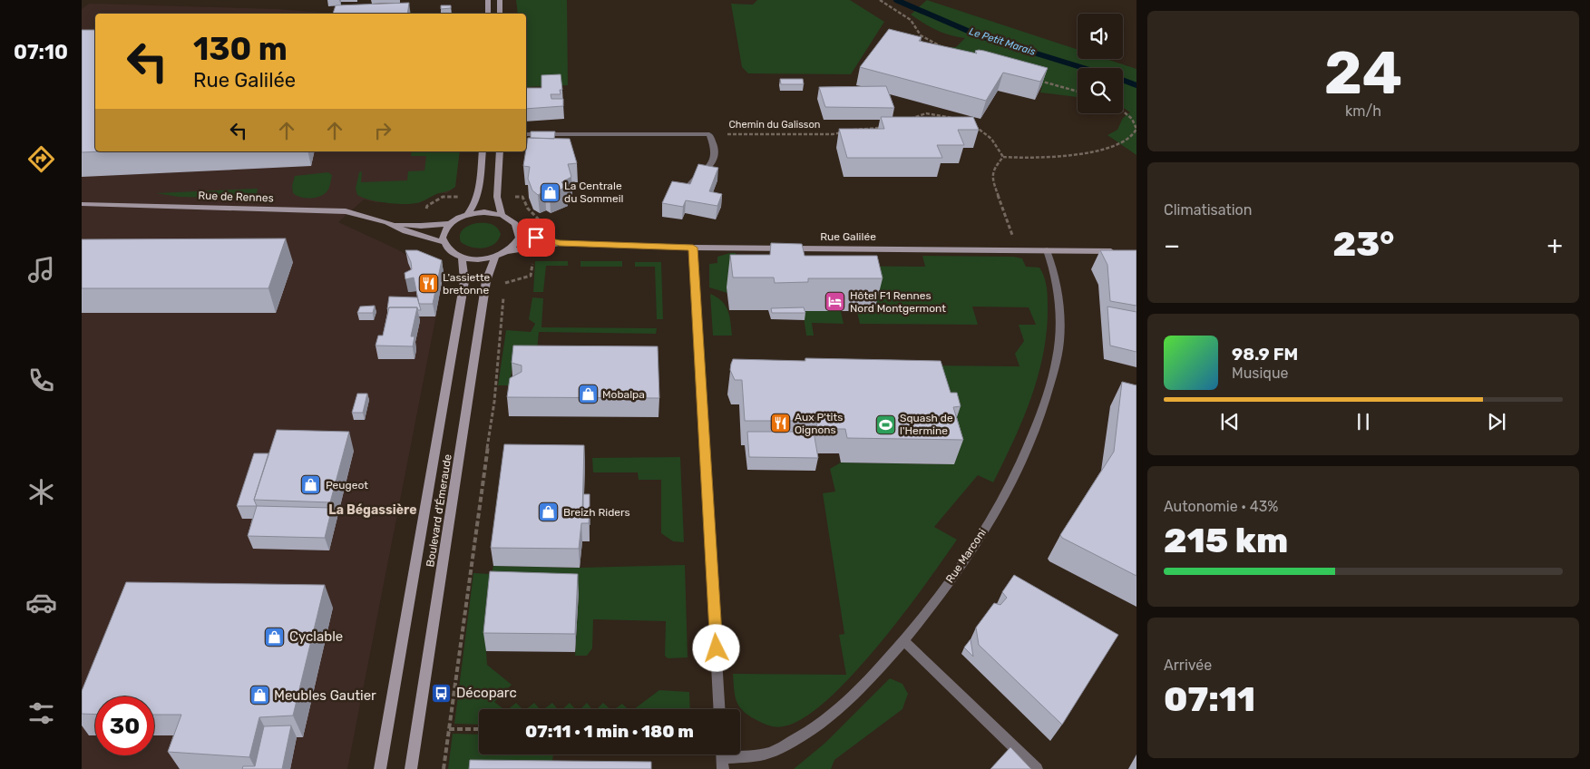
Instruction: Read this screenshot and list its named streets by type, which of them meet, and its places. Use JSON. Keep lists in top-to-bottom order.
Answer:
{
  "streets": {
    "main road": ["Rue de Rennes", "Rue Galilée", "Boulevard d'Émeraude"],
    "street": ["Rue Marconi"],
    "path": ["Chemin du Galisson"]
  },
  "crossings": [
    ["Rue de Rennes", "Rue Galilée"],
    ["Rue de Rennes", "Boulevard d'Émeraude"],
    ["Rue Galilée", "Boulevard d'Émeraude"],
    ["Rue Galilée", "Rue Marconi"]
  ],
  "districts": ["La Bégassière"],
  "water": ["Le Petit Marais"],
  "places": {
    "shop": [
      "La Centrale du Sommeil",
      "Mobalpa",
      "Peugeot",
      "Breizh Riders",
      "Cyclable",
      "Meubles Gautier"
    ],
    "restaurant": ["L'assiette bretonne", "Aux P'tits Oignons"],
    "hotel": ["Hôtel F1 Rennes Nord Montgermont"],
    "sports": ["Squash de l'Hermine"],
    "bus stop": ["Décoparc"]
  },
  "page": {
    "tabs": "07:10",
    "tile": [
      ["24", "km/h"],
      "Climatisation",
      ["Autonomie · 43%", "215 km"],
      ["Arrivée", "07:11"]
    ],
    "turn": ["130 m", "Rue Galilée"],
    "heat": ["−", "23°", "+"],
    "song": ["98.9 FM", "Musique"],
    "limit": "30",
    "trip": "07:11 · 1 min · 180 m"
  }
}
